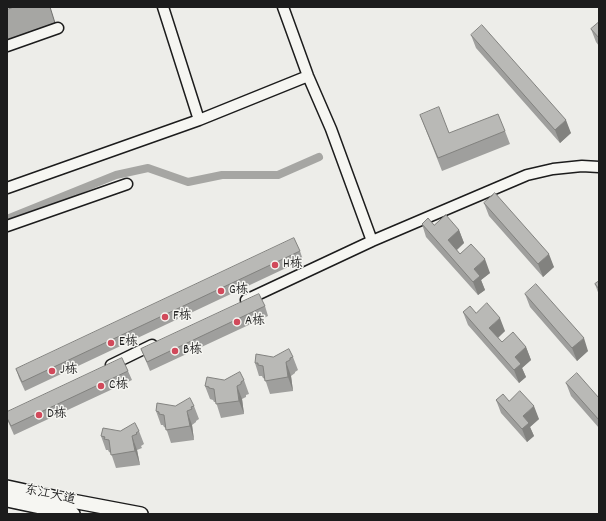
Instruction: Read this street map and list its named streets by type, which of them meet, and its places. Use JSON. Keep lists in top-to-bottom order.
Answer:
{
  "streets": {
    "main road": ["东江大道"]
  },
  "places": [
    "H栋",
    "G栋",
    "F栋",
    "A栋",
    "E栋",
    "B栋",
    "J栋",
    "C栋",
    "D栋"
  ]
}
